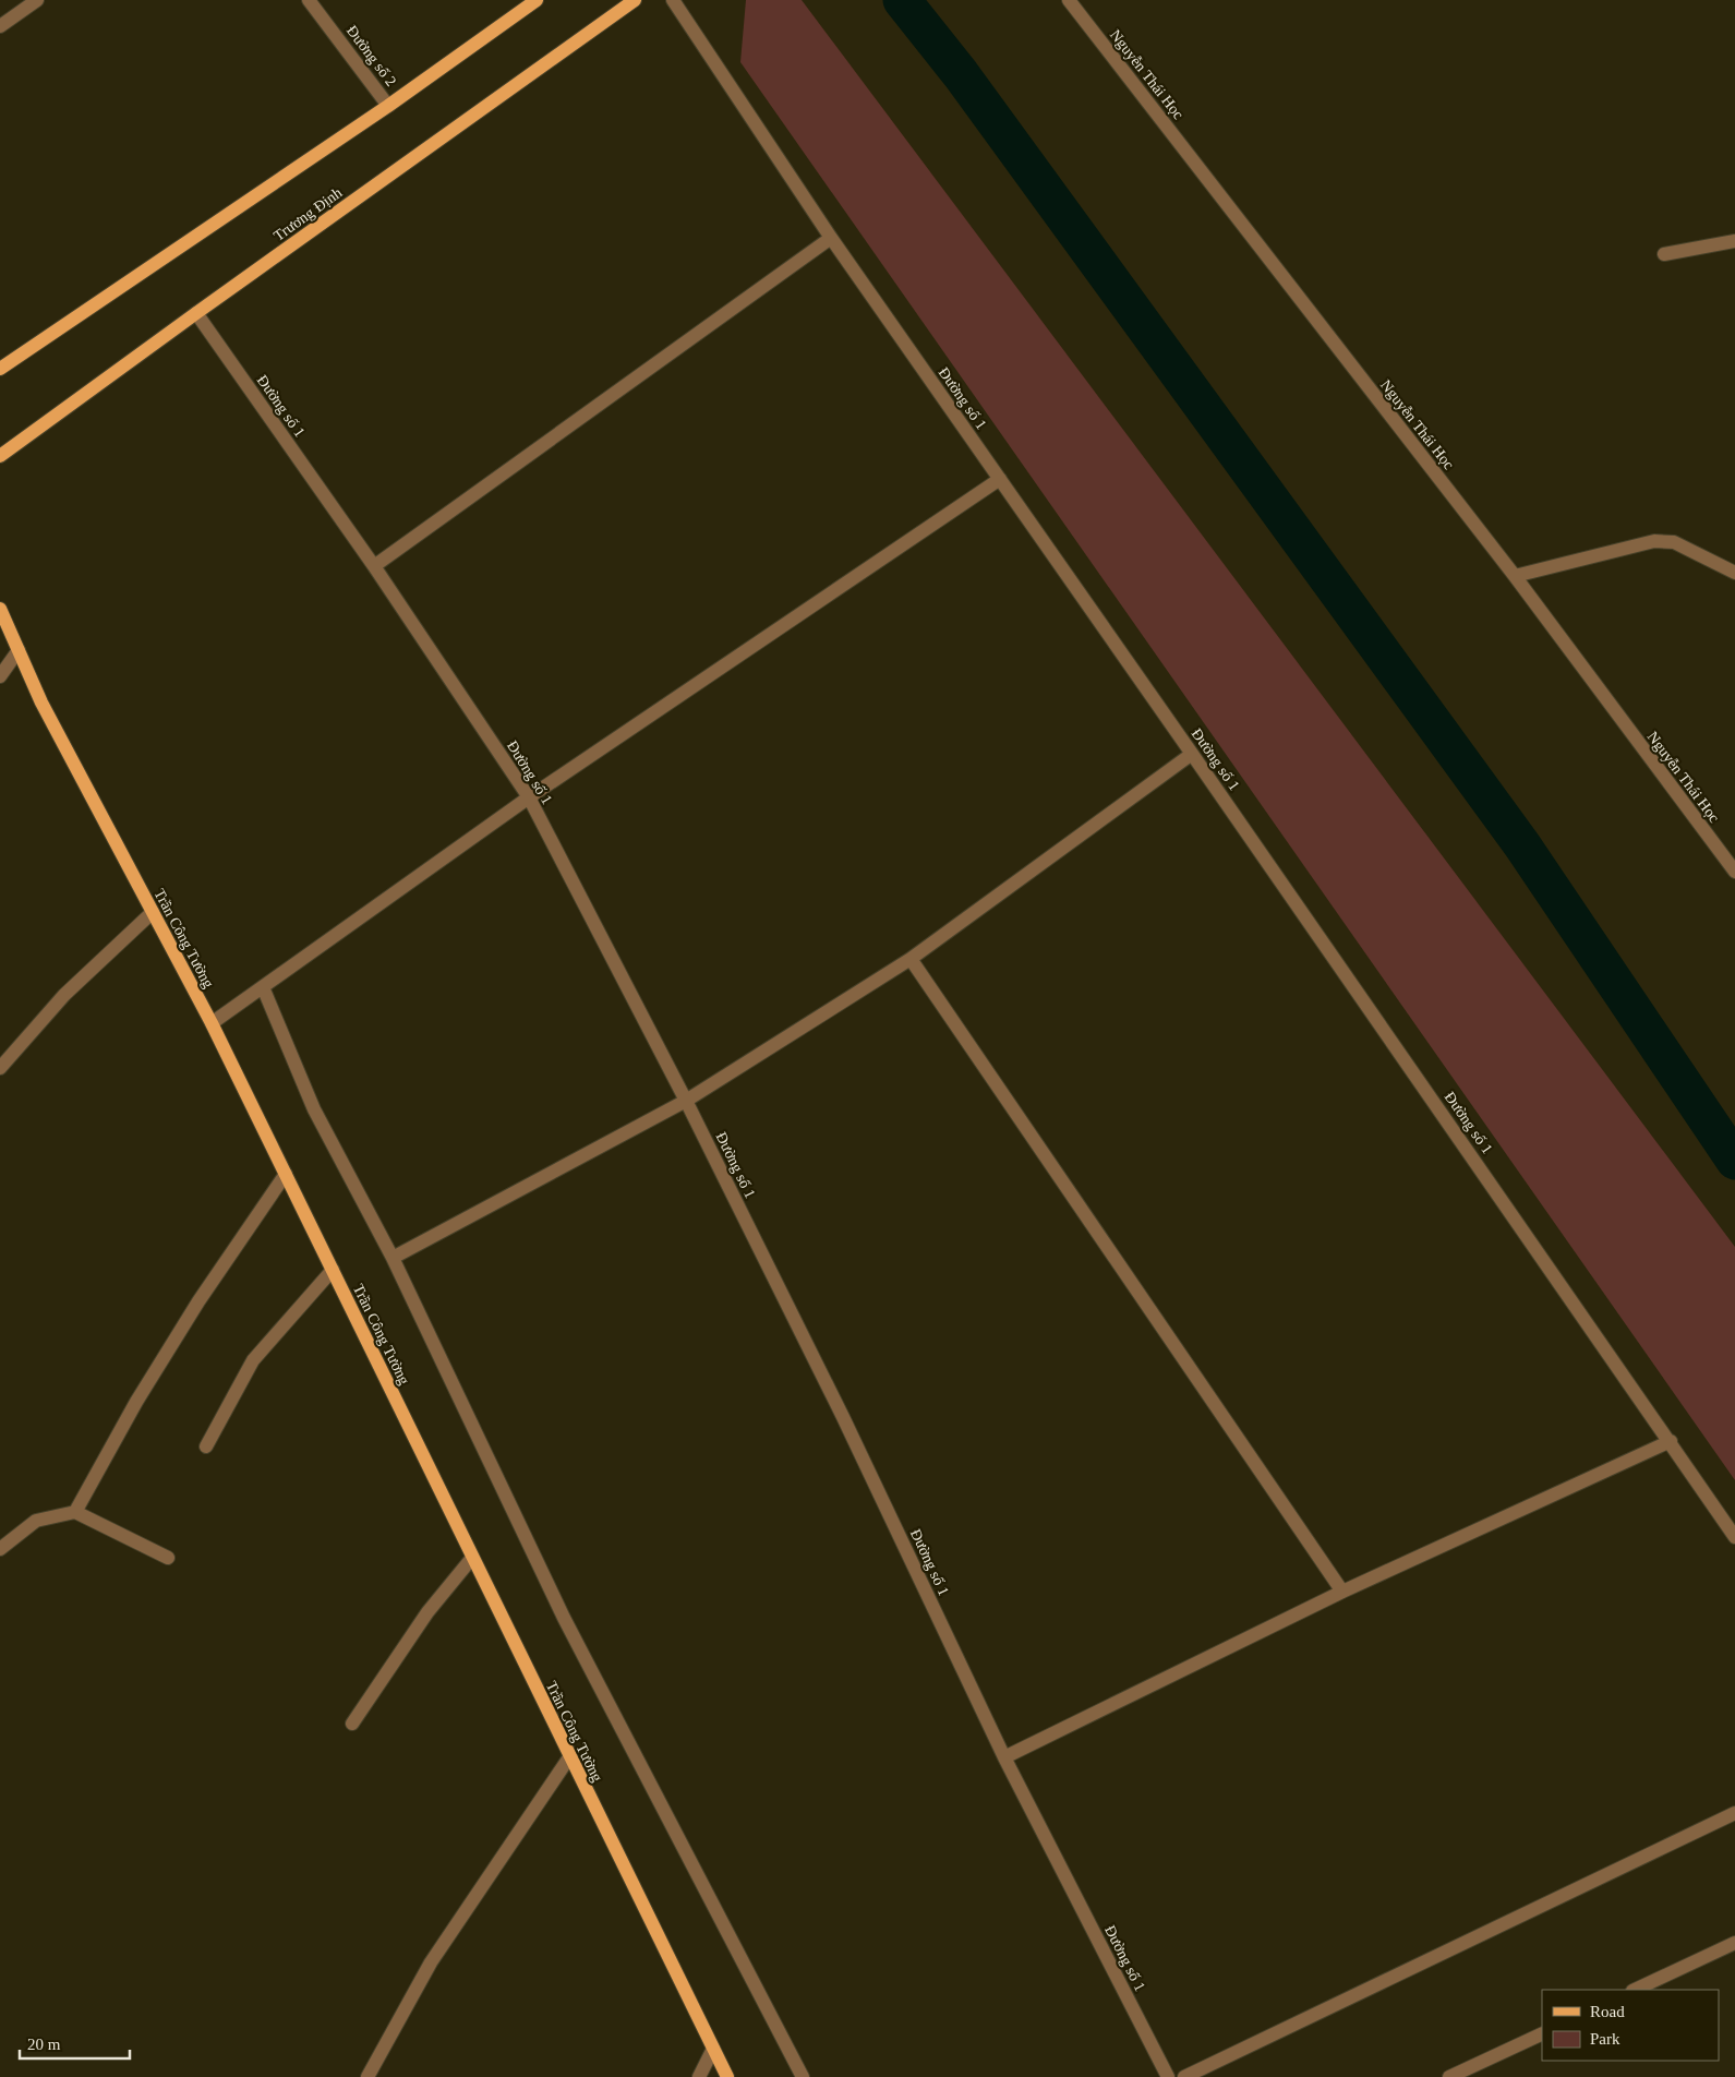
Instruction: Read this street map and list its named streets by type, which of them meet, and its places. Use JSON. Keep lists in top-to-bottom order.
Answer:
{
  "streets": {
    "main road": ["Trương Định", "Trần Công Tường"],
    "street": ["Đường số 2", "Nguyễn Thái Học", "Đường số 1"]
  },
  "crossings": [
    ["Trương Định", "Đường số 1"]
  ],
  "legend": ["Road", "Park"],
  "scale_bar": "20 m"
}
